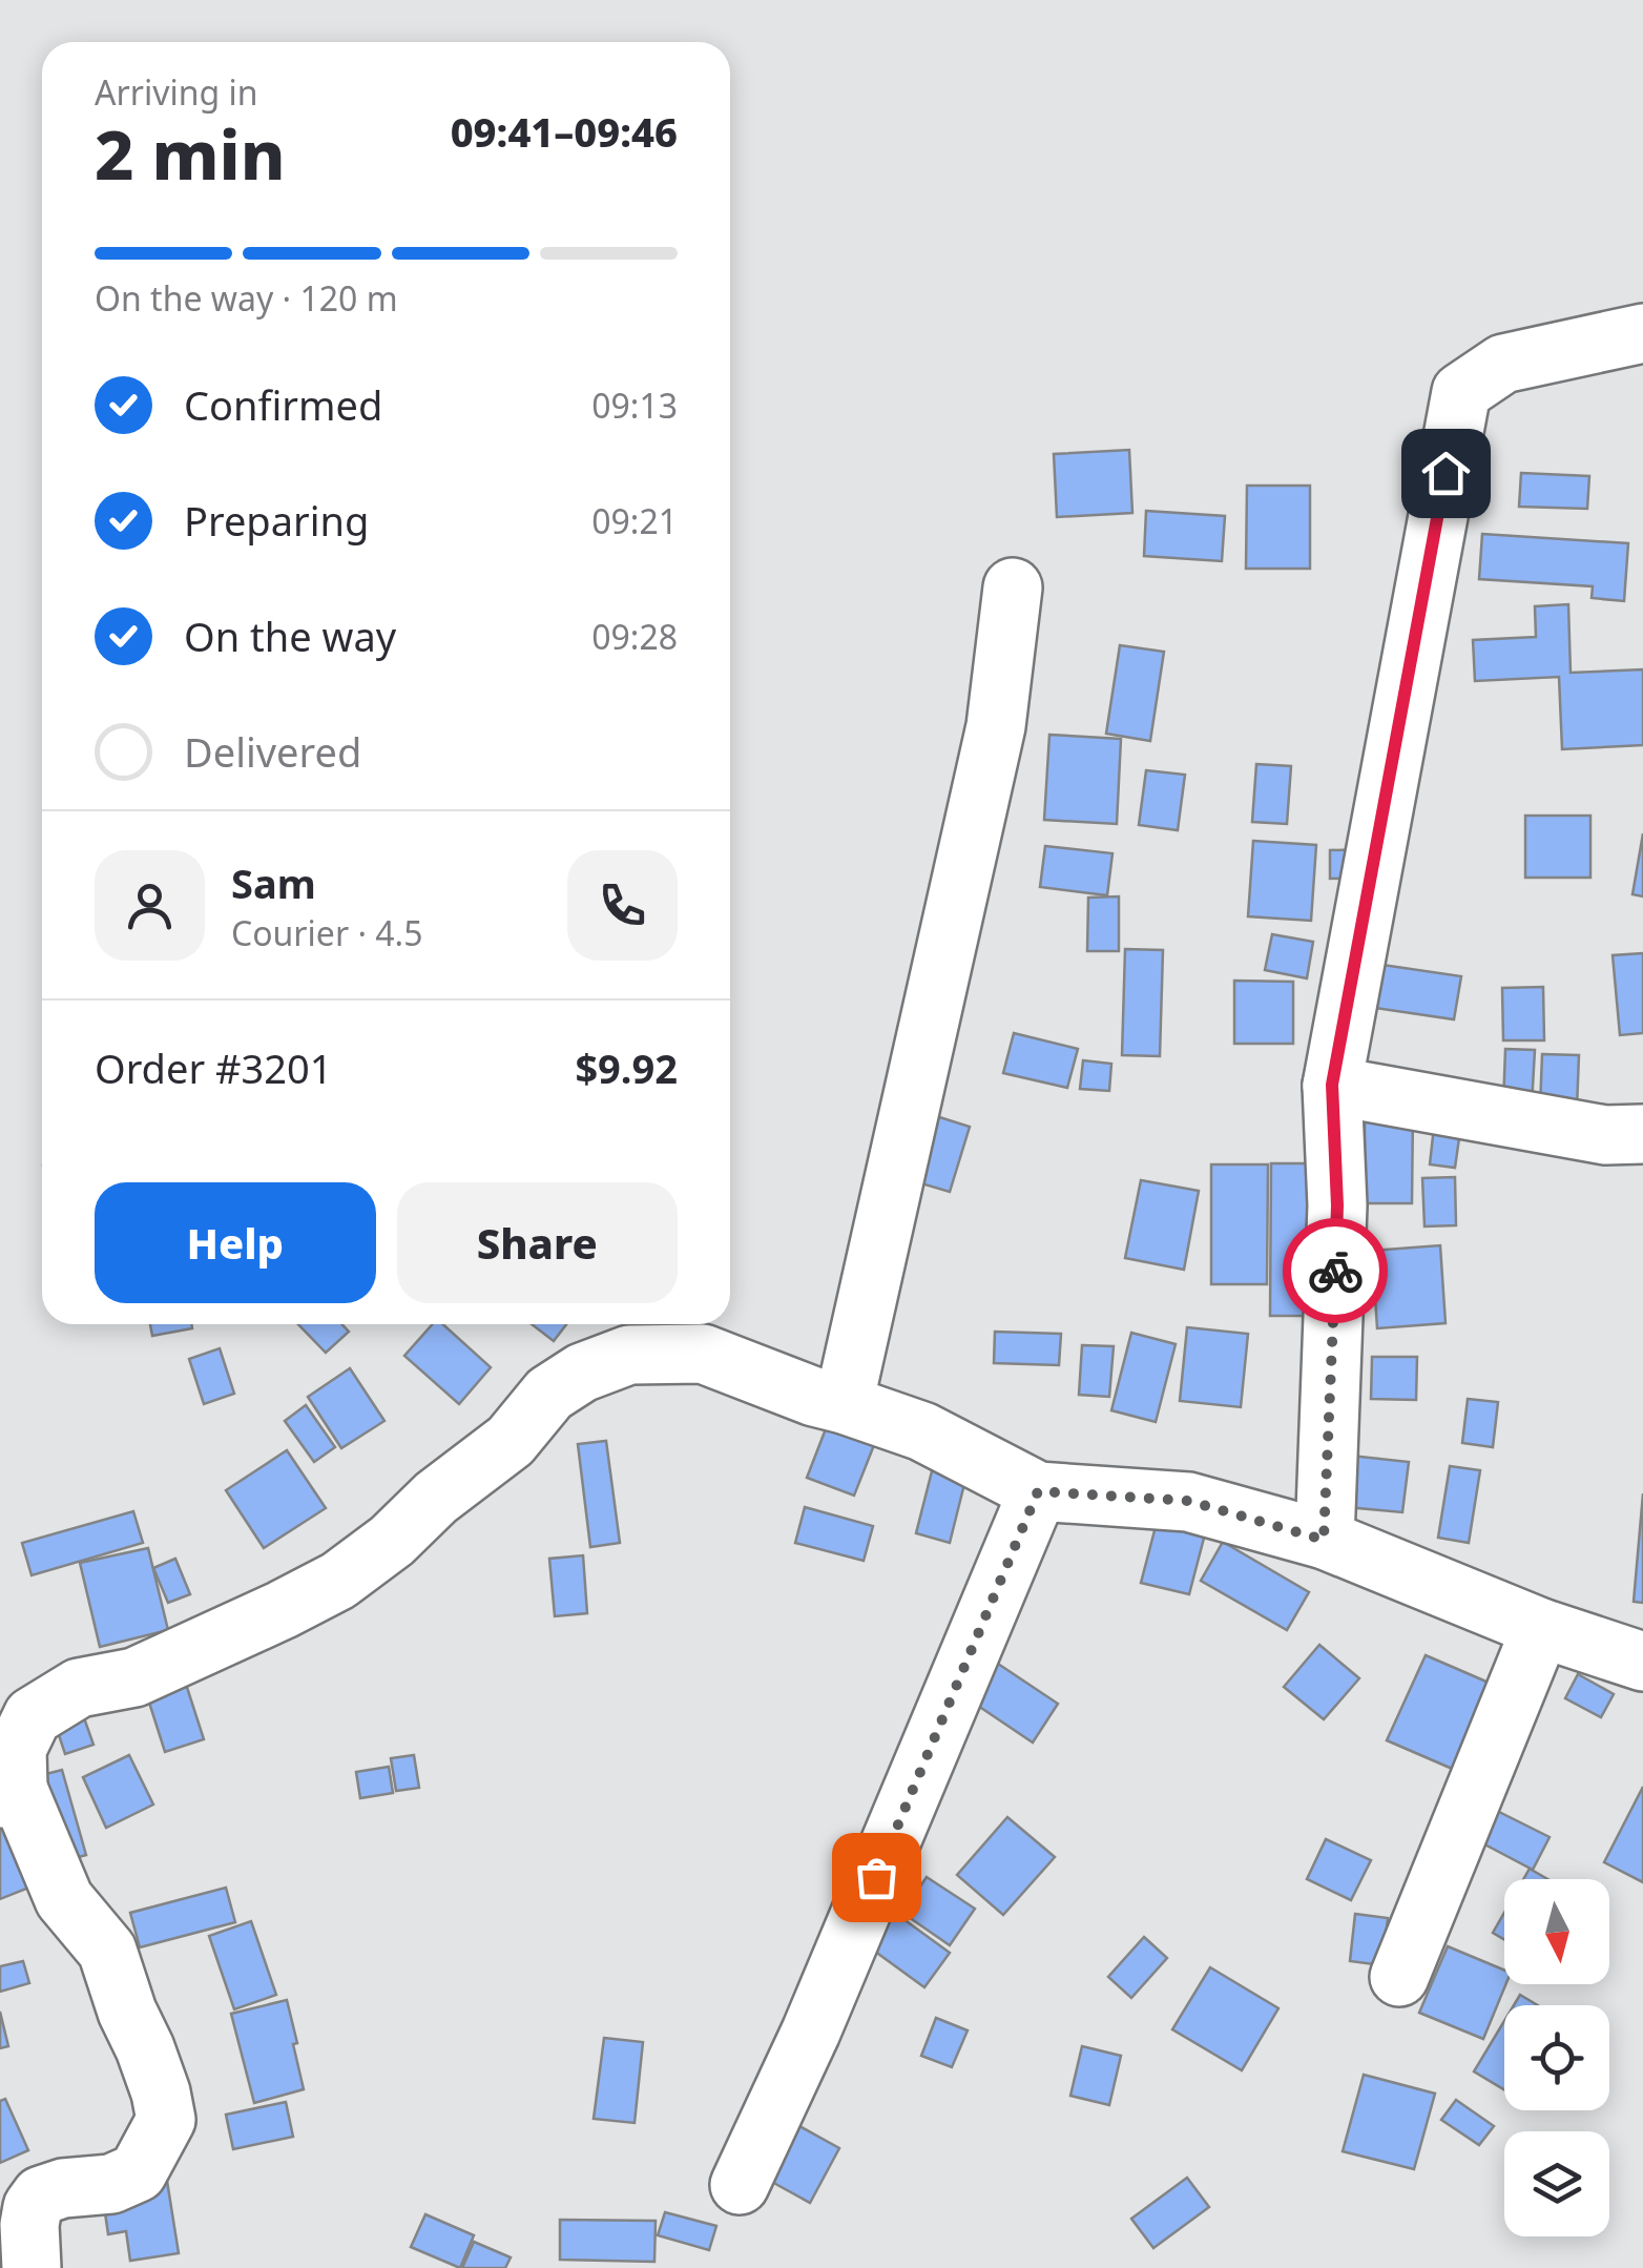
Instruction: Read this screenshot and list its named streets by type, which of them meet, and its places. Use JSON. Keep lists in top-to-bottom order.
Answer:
{
  "north": "bottom",
  "page": {
    "heading": ["2 min", "Arriving in", "09:41–09:46"],
    "panel": [
      "Sam",
      "Courier · 4.5",
      "Order #3201",
      "$9.92"
    ],
    "bar": "On the way · 120 m",
    "list": [
      ["Confirmed", "09:13"],
      ["Preparing", "09:21"],
      ["On the way", "09:28"],
      "Delivered"
    ],
    "buttons": ["Help", "Share"]
  }
}
